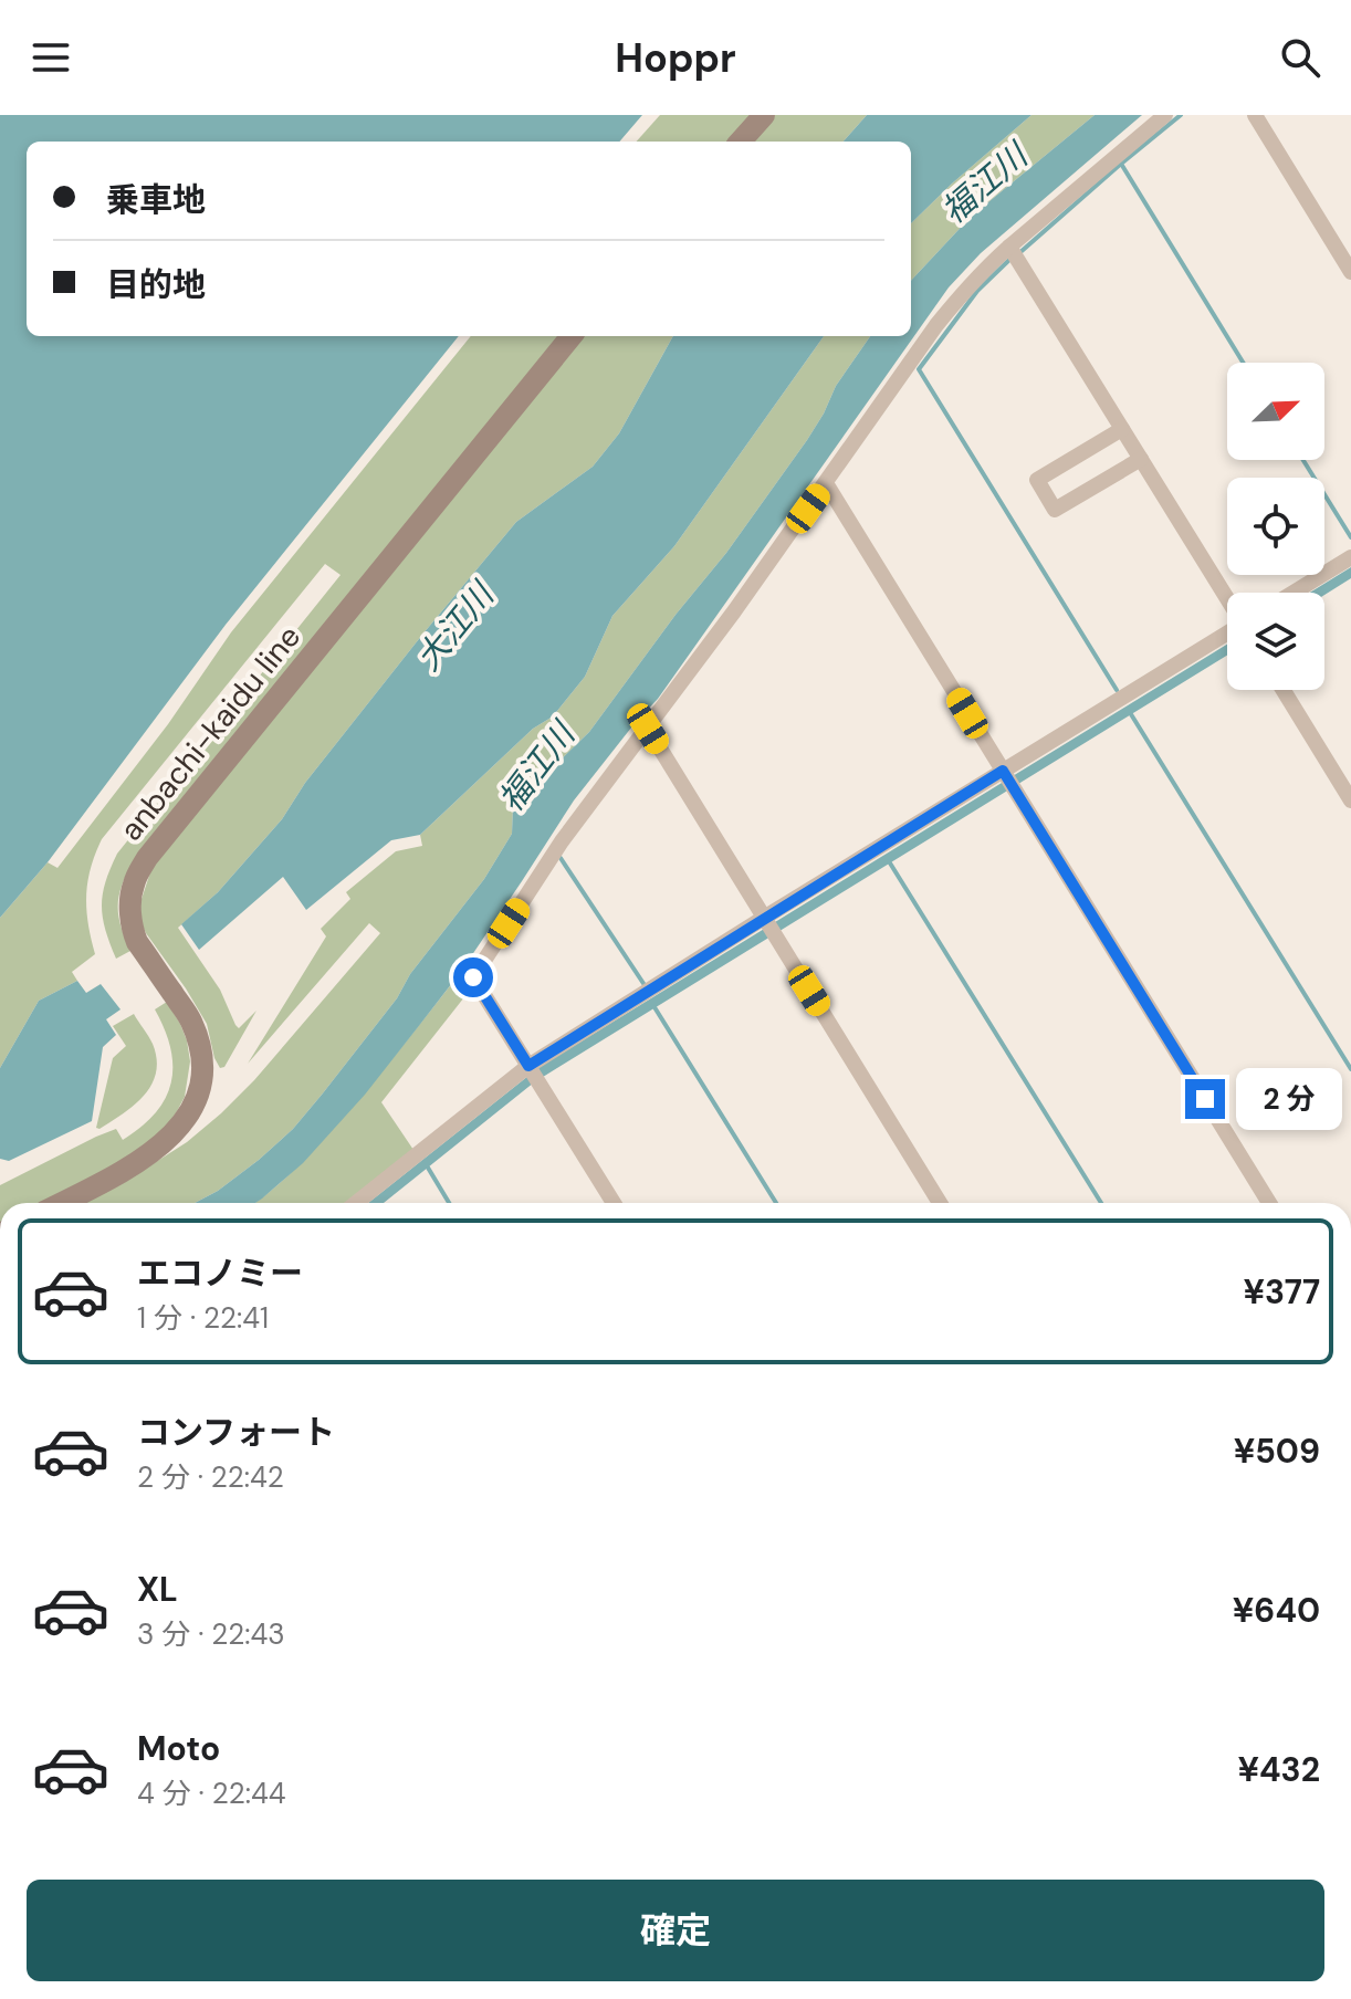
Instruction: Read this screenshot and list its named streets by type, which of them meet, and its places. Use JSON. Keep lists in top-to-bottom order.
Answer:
{
  "streets": {
    "main road": ["anbachi-kaidu line"]
  },
  "water": ["福江川", "大江川"],
  "north": "top right",
  "page": {
    "header": "Hoppr",
    "banner": ["乗車地", "目的地"],
    "bubble": "2 分",
    "list": [
      {
        "name": "エコノミー",
        "note": "1 分 · 22:41",
        "value": "¥377"
      },
      {
        "name": "コンフォート",
        "note": "2 分 · 22:42",
        "value": "¥509"
      },
      {
        "name": "XL",
        "note": "3 分 · 22:43",
        "value": "¥640"
      },
      {
        "name": "Moto",
        "note": "4 分 · 22:44",
        "value": "¥432"
      }
    ],
    "buttons": "確定"
  }
}
